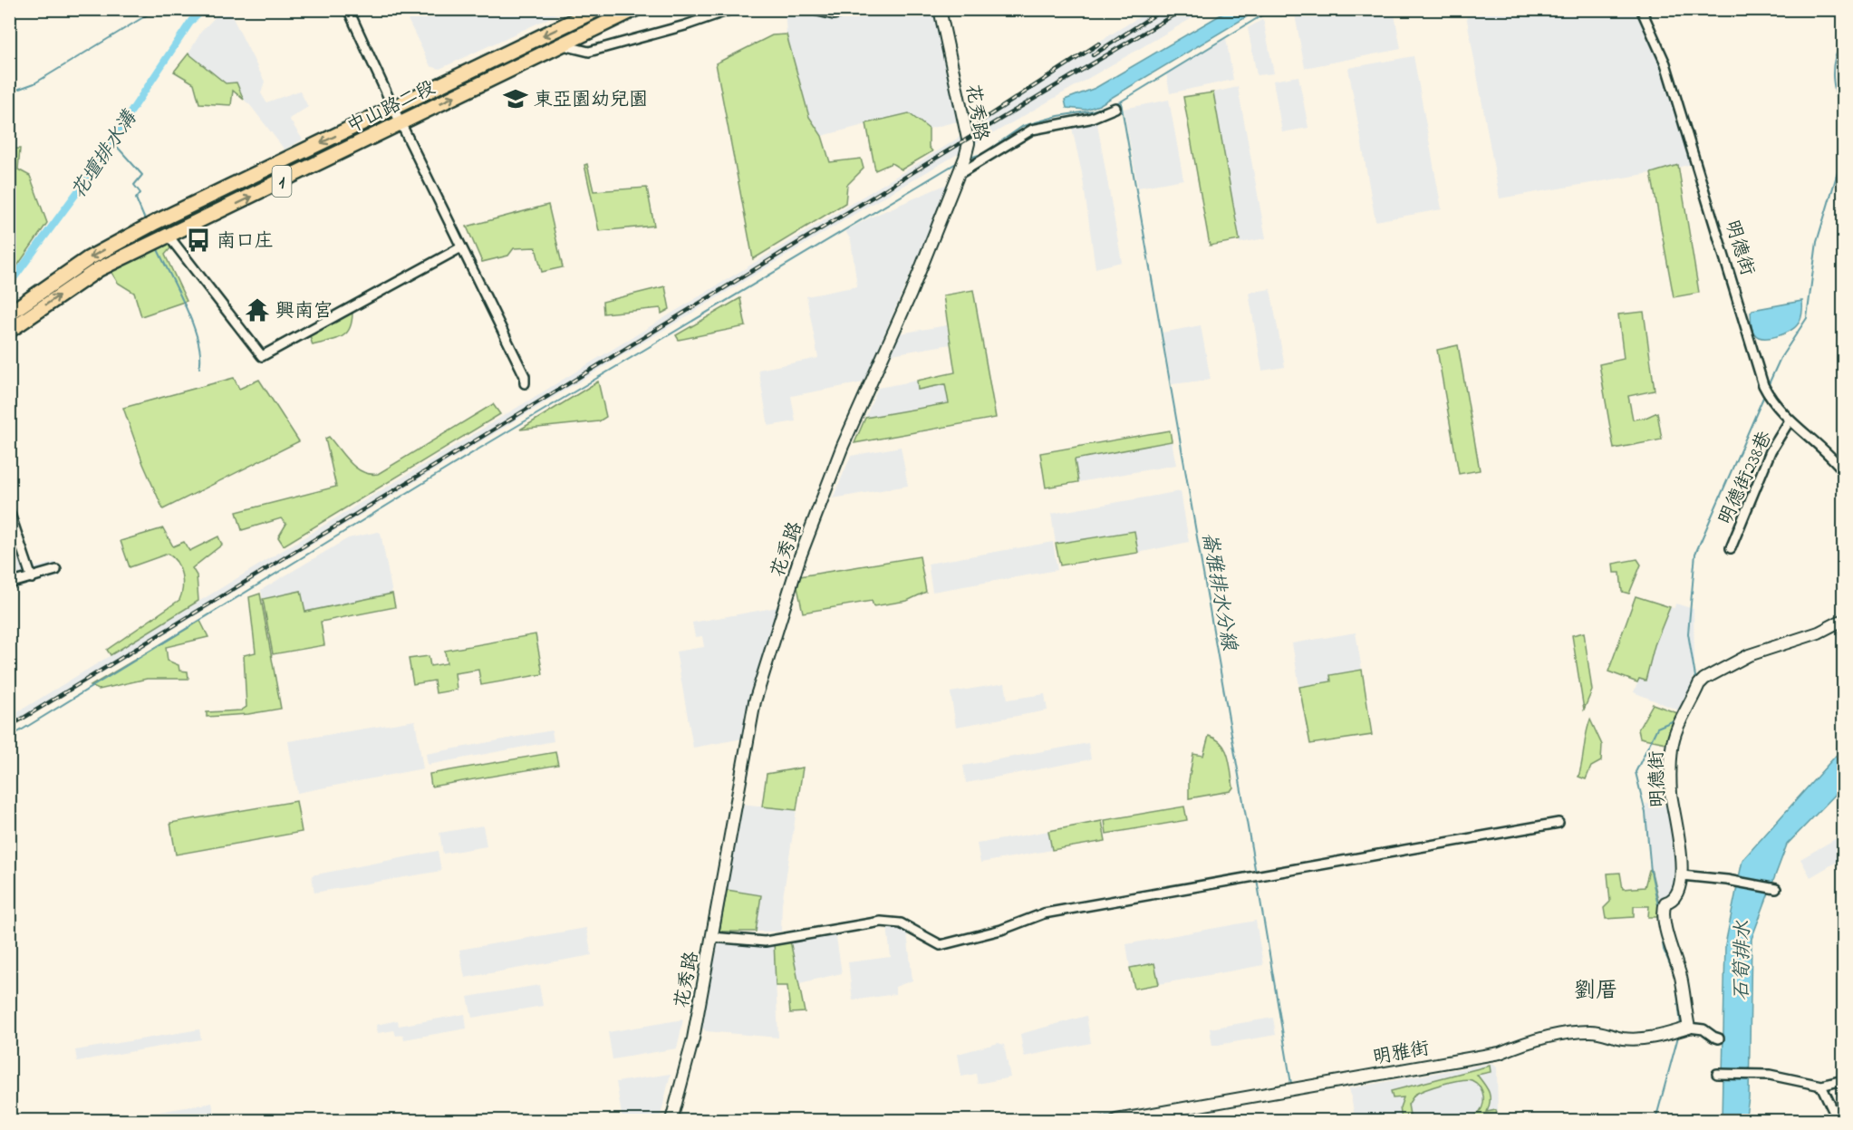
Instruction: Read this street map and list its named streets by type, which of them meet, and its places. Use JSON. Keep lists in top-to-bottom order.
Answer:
{
  "streets": {
    "main road": ["中山路二段", "1"],
    "street": [
      "花秀路",
      "明德街",
      "明德街238巷",
      "明雅街"
    ]
  },
  "crossings": [
    ["明德街", "明德街238巷"],
    ["明德街", "明雅街"]
  ],
  "districts": ["劉厝"],
  "water": ["花壇排水溝", "崙雅排水分線", "石筍排水"],
  "places": {
    "school or university": ["東亞園幼兒園"],
    "bus stop": ["南口庄"],
    "temple": ["興南宮"]
  }
}
